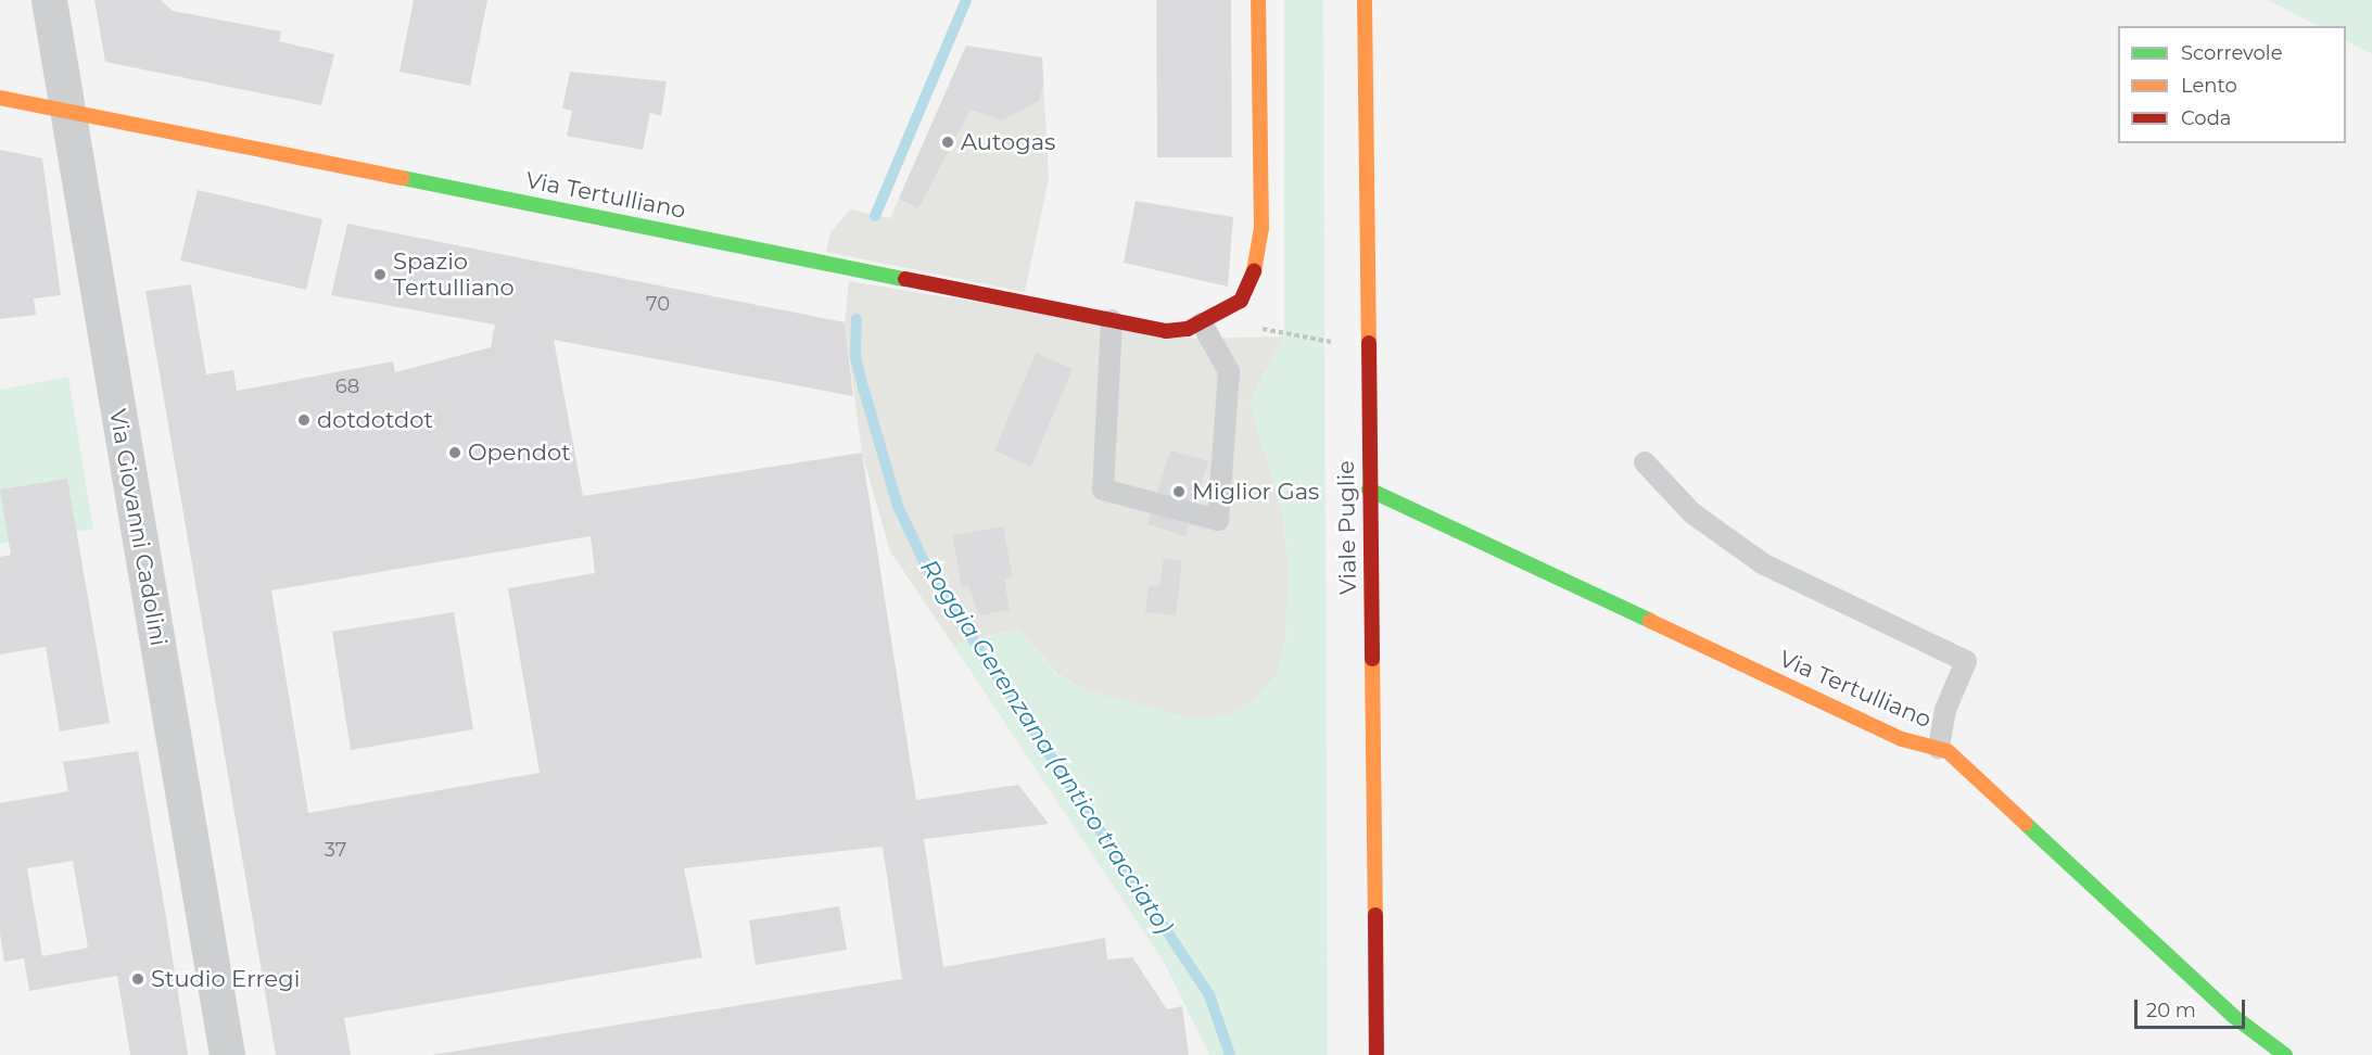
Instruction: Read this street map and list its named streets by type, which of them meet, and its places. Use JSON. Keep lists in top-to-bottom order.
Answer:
{
  "streets": {
    "street": ["Via Tertulliano", "Via Giovanni Cadolini", "Viale Puglie"]
  },
  "crossings": [
    ["Via Tertulliano", "Via Giovanni Cadolini"],
    ["Via Tertulliano", "Viale Puglie"]
  ],
  "water": ["Roggia Gerenzana (antico tracciato)"],
  "places": [
    "Autogas",
    "Spazio Tertulliano",
    "dotdotdot",
    "Opendot",
    "Miglior Gas",
    "Studio Erregi"
  ],
  "house_numbers": ["70", "68", "37"],
  "legend": ["Scorrevole", "Lento", "Coda"],
  "scale_bar": "20 m"
}
